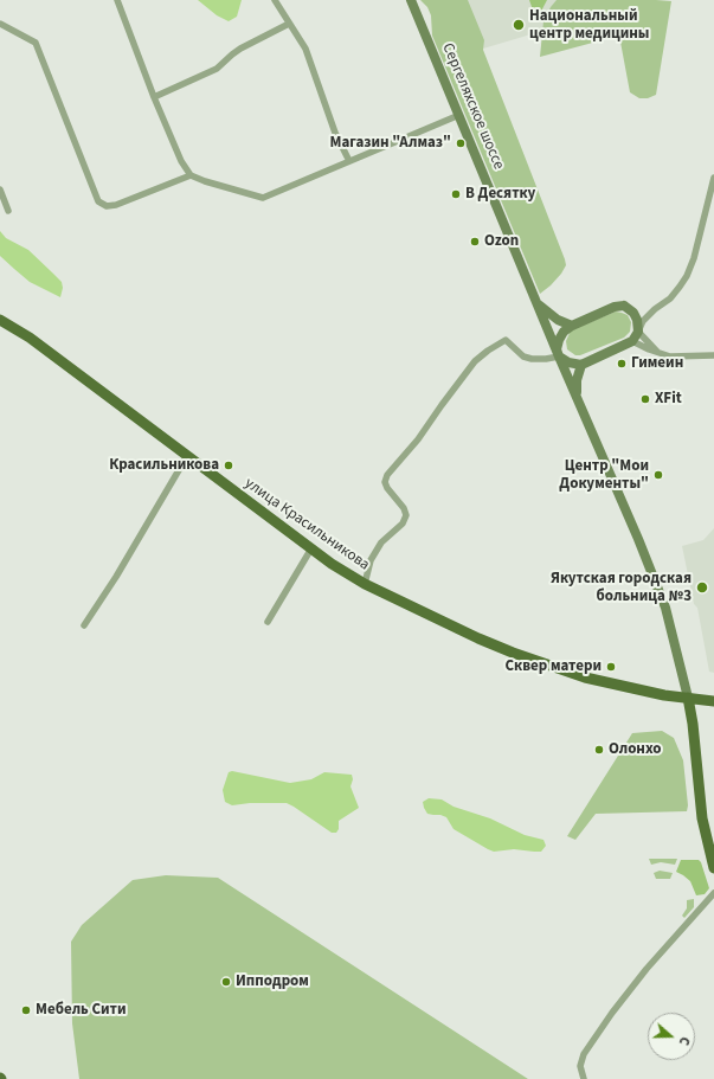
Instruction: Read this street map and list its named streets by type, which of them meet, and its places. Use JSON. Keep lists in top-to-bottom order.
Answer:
{
  "streets": {
    "main road": ["Сергеляхское шоссе", "улица Красильникова"]
  },
  "crossings": [
    ["Сергеляхское шоссе", "улица Красильникова"]
  ],
  "places": [
    "Национальный центр медицины",
    "Магазин \"Алмаз\"",
    "В Десятку",
    "Ozon",
    "Гимеин",
    "XFit",
    "Красильникова",
    "Центр \"Мои Документы\"",
    "Якутская городская больница №3",
    "Сквер матери",
    "Олонхо",
    "Ипподром",
    "Мебель Сити"
  ],
  "north": "right"
}
